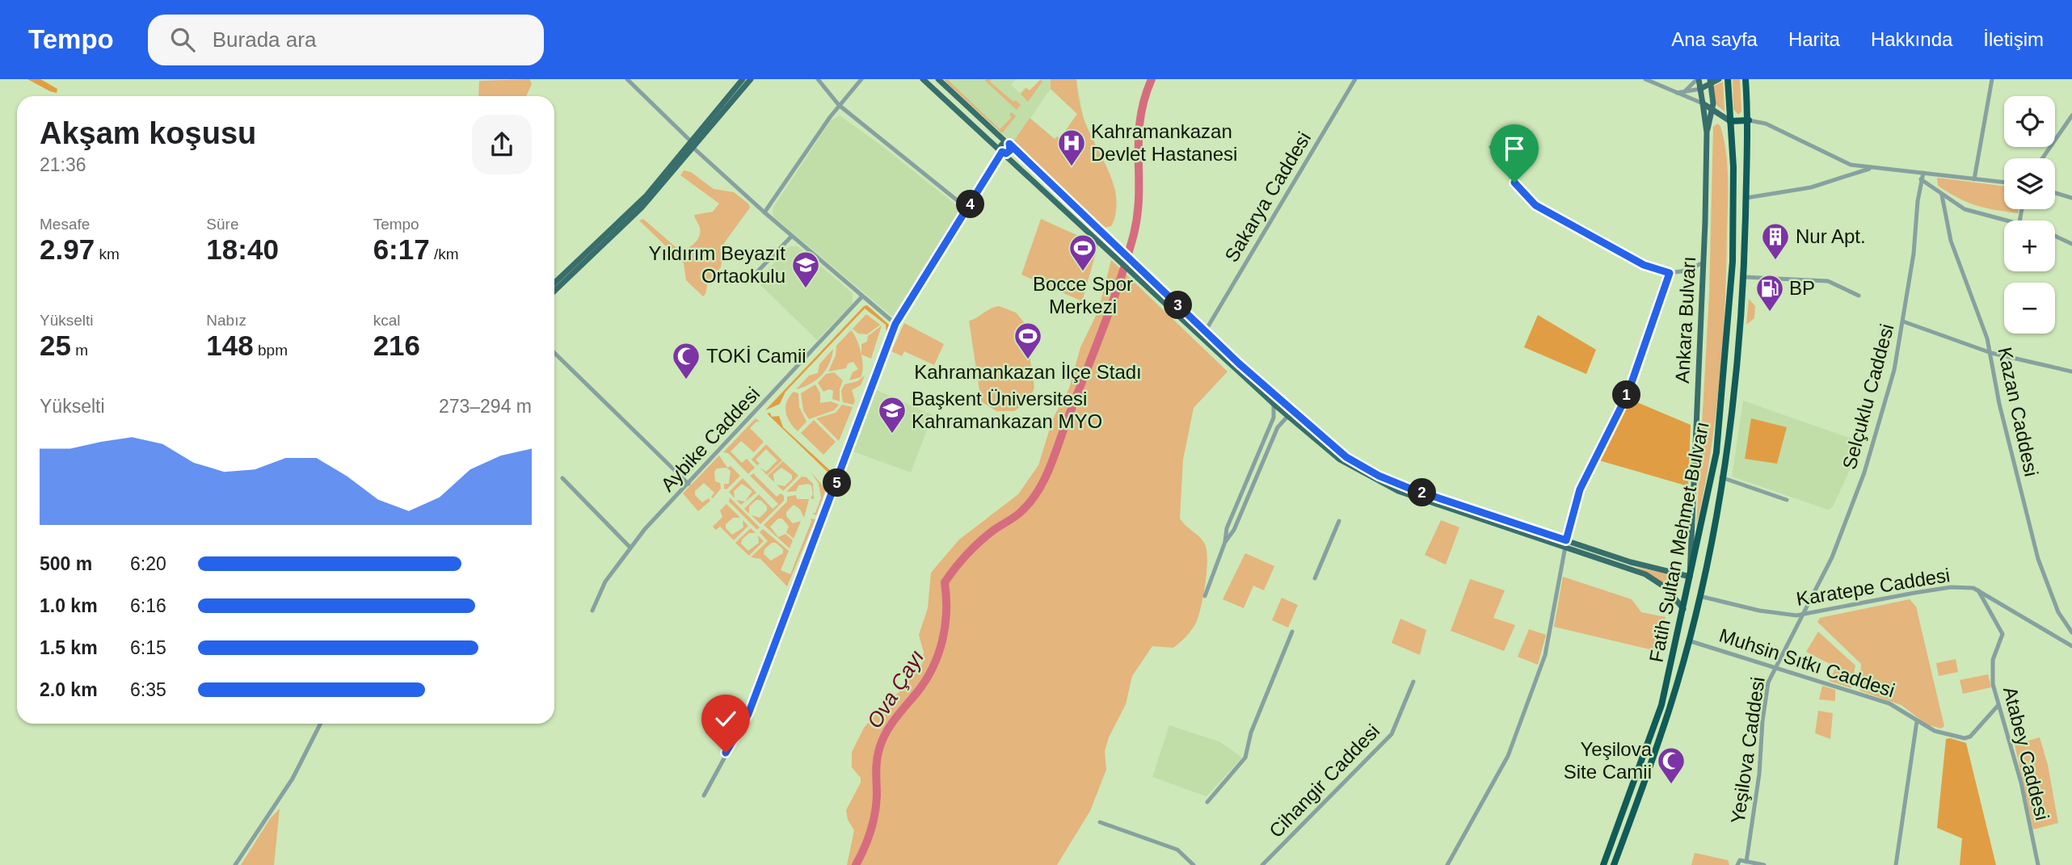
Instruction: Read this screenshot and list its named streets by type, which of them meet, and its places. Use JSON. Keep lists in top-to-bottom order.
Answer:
{
  "streets": {
    "highway": ["Fatih Sultan Mehmet Bulvarı"],
    "main road": ["Ankara Bulvarı"],
    "street": [
      "Sakarya Caddesi",
      "Selçuklu Caddesi",
      "Kazan Caddesi",
      "Aybike Caddesi",
      "Karatepe Caddesi",
      "Muhsin Sıtkı Caddesi",
      "Yeşilova Caddesi",
      "Atabey Caddesi",
      "Cihangir Caddesi"
    ]
  },
  "crossings": [
    ["Ankara Bulvarı", "Fatih Sultan Mehmet Bulvarı"],
    ["Selçuklu Caddesi", "Karatepe Caddesi"],
    ["Selçuklu Caddesi", "Yeşilova Caddesi"],
    ["Fatih Sultan Mehmet Bulvarı", "Karatepe Caddesi"],
    ["Fatih Sultan Mehmet Bulvarı", "Muhsin Sıtkı Caddesi"],
    ["Karatepe Caddesi", "Yeşilova Caddesi"],
    ["Karatepe Caddesi", "Atabey Caddesi"],
    ["Muhsin Sıtkı Caddesi", "Yeşilova Caddesi"],
    ["Muhsin Sıtkı Caddesi", "Atabey Caddesi"]
  ],
  "water": ["Ova Çayı"],
  "places": {
    "hospital": ["Kahramankazan Devlet Hastanesi"],
    "building": ["Nur Apt."],
    "sports": ["Bocce Spor Merkezi", "Kahramankazan İlçe Stadı"],
    "school or university": ["Yıldırım Beyazıt Ortaokulu", "Başkent Üniversitesi Kahramankazan MYO"],
    "fuel station": ["BP"],
    "mosque": ["TOKİ Camii", "Yeşilova Site Camii"]
  },
  "page": {
    "header": "Tempo",
    "search": "Burada ara",
    "nav": [
      "Ana sayfa",
      "Harita",
      "Hakkında",
      "İletişim"
    ],
    "map_buttons": ["+", "−"],
    "heading": ["Akşam koşusu", "21:36"],
    "pins": [
      "4",
      "3",
      "1",
      "5",
      "2"
    ],
    "stats": [
      ["Mesafe", "2.97 km"],
      ["Süre", "18:40"],
      ["Tempo", "6:17 /km"],
      ["Yükselti", "25 m"],
      ["Nabız", "148 bpm"],
      ["kcal", "216"]
    ],
    "chart": ["Yükselti", "273–294 m"],
    "list": [
      {
        "name": "500 m",
        "note": "6:20"
      },
      {
        "name": "1.0 km",
        "note": "6:16"
      },
      {
        "name": "1.5 km",
        "note": "6:15"
      },
      {
        "name": "2.0 km",
        "note": "6:35"
      }
    ]
  }
}
